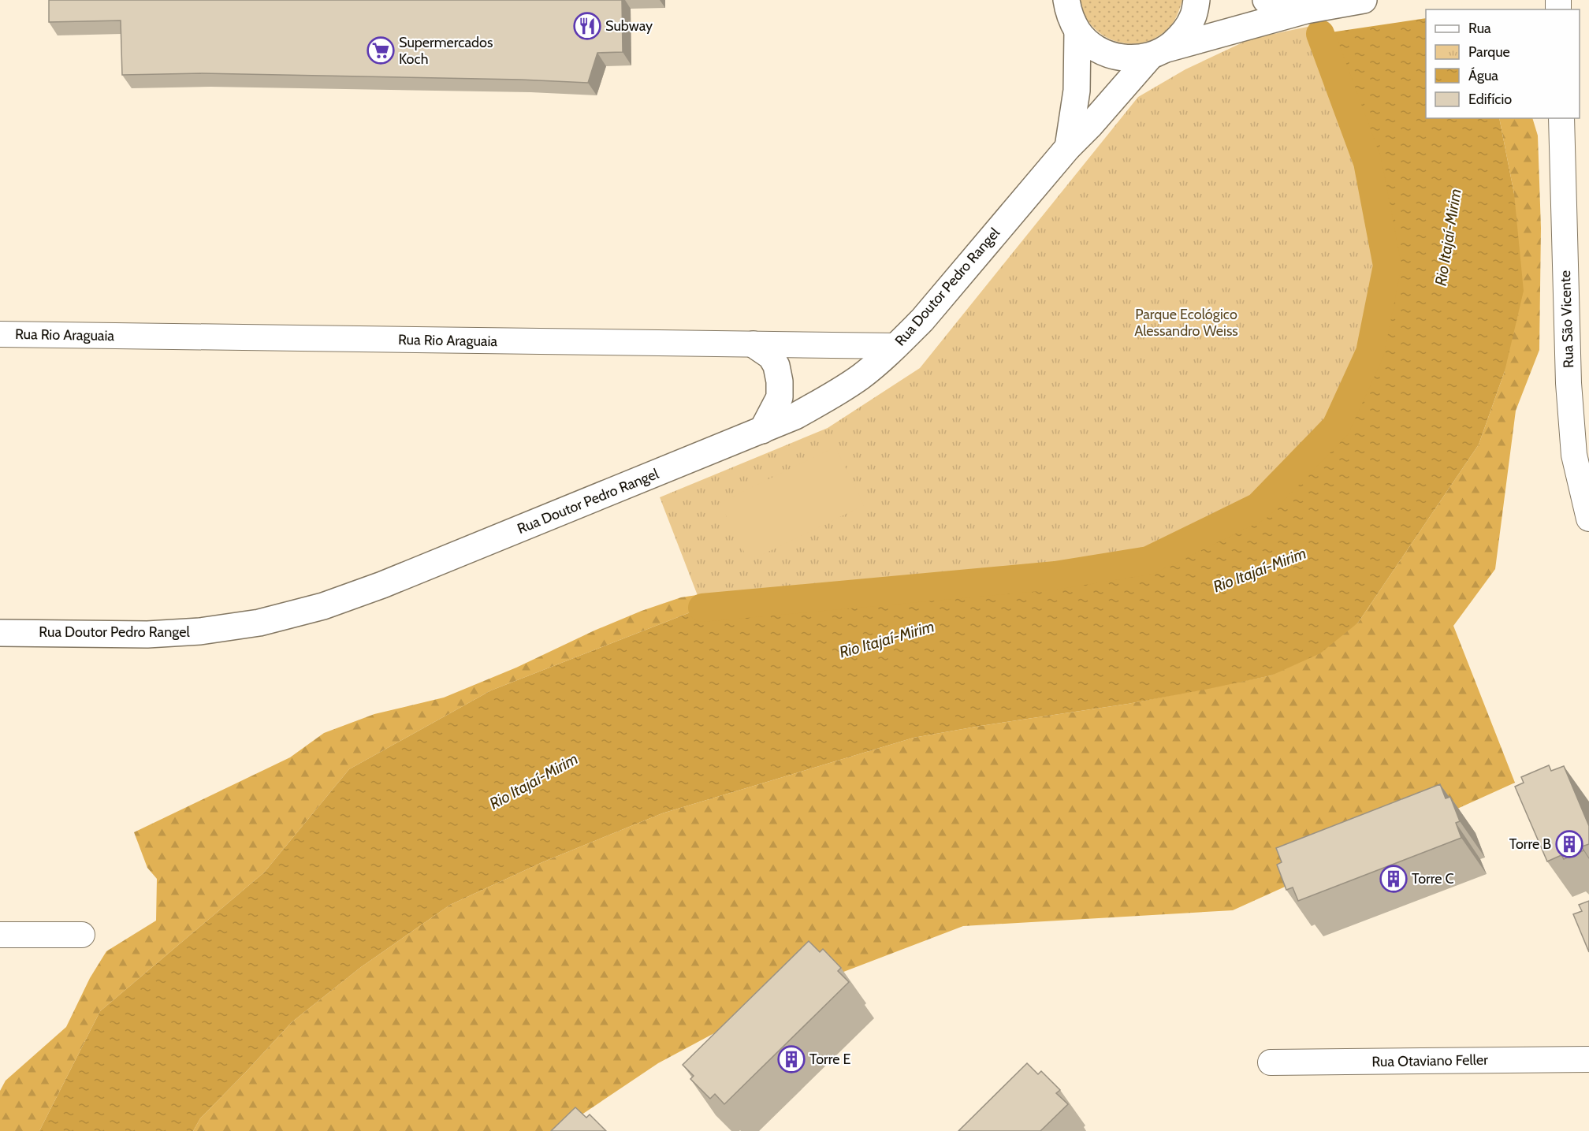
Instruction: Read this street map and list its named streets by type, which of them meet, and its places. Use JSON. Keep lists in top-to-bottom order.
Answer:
{
  "streets": {
    "main road": ["Rua Doutor Pedro Rangel"],
    "street": ["Rua São Vicente", "Rua Rio Araguaia", "Rua Otaviano Feller"]
  },
  "crossings": [
    ["Rua Doutor Pedro Rangel", "Rua Rio Araguaia"]
  ],
  "water": ["Rio Itajaí-Mirim"],
  "parks": ["Parque Ecológico Alessandro Weiss"],
  "places": {
    "restaurant": ["Subway"],
    "supermarket": ["Supermercados Koch"],
    "building": ["Torre B", "Torre C", "Torre E"]
  },
  "legend": [
    "Rua",
    "Parque",
    "Água",
    "Edifício"
  ]
}
